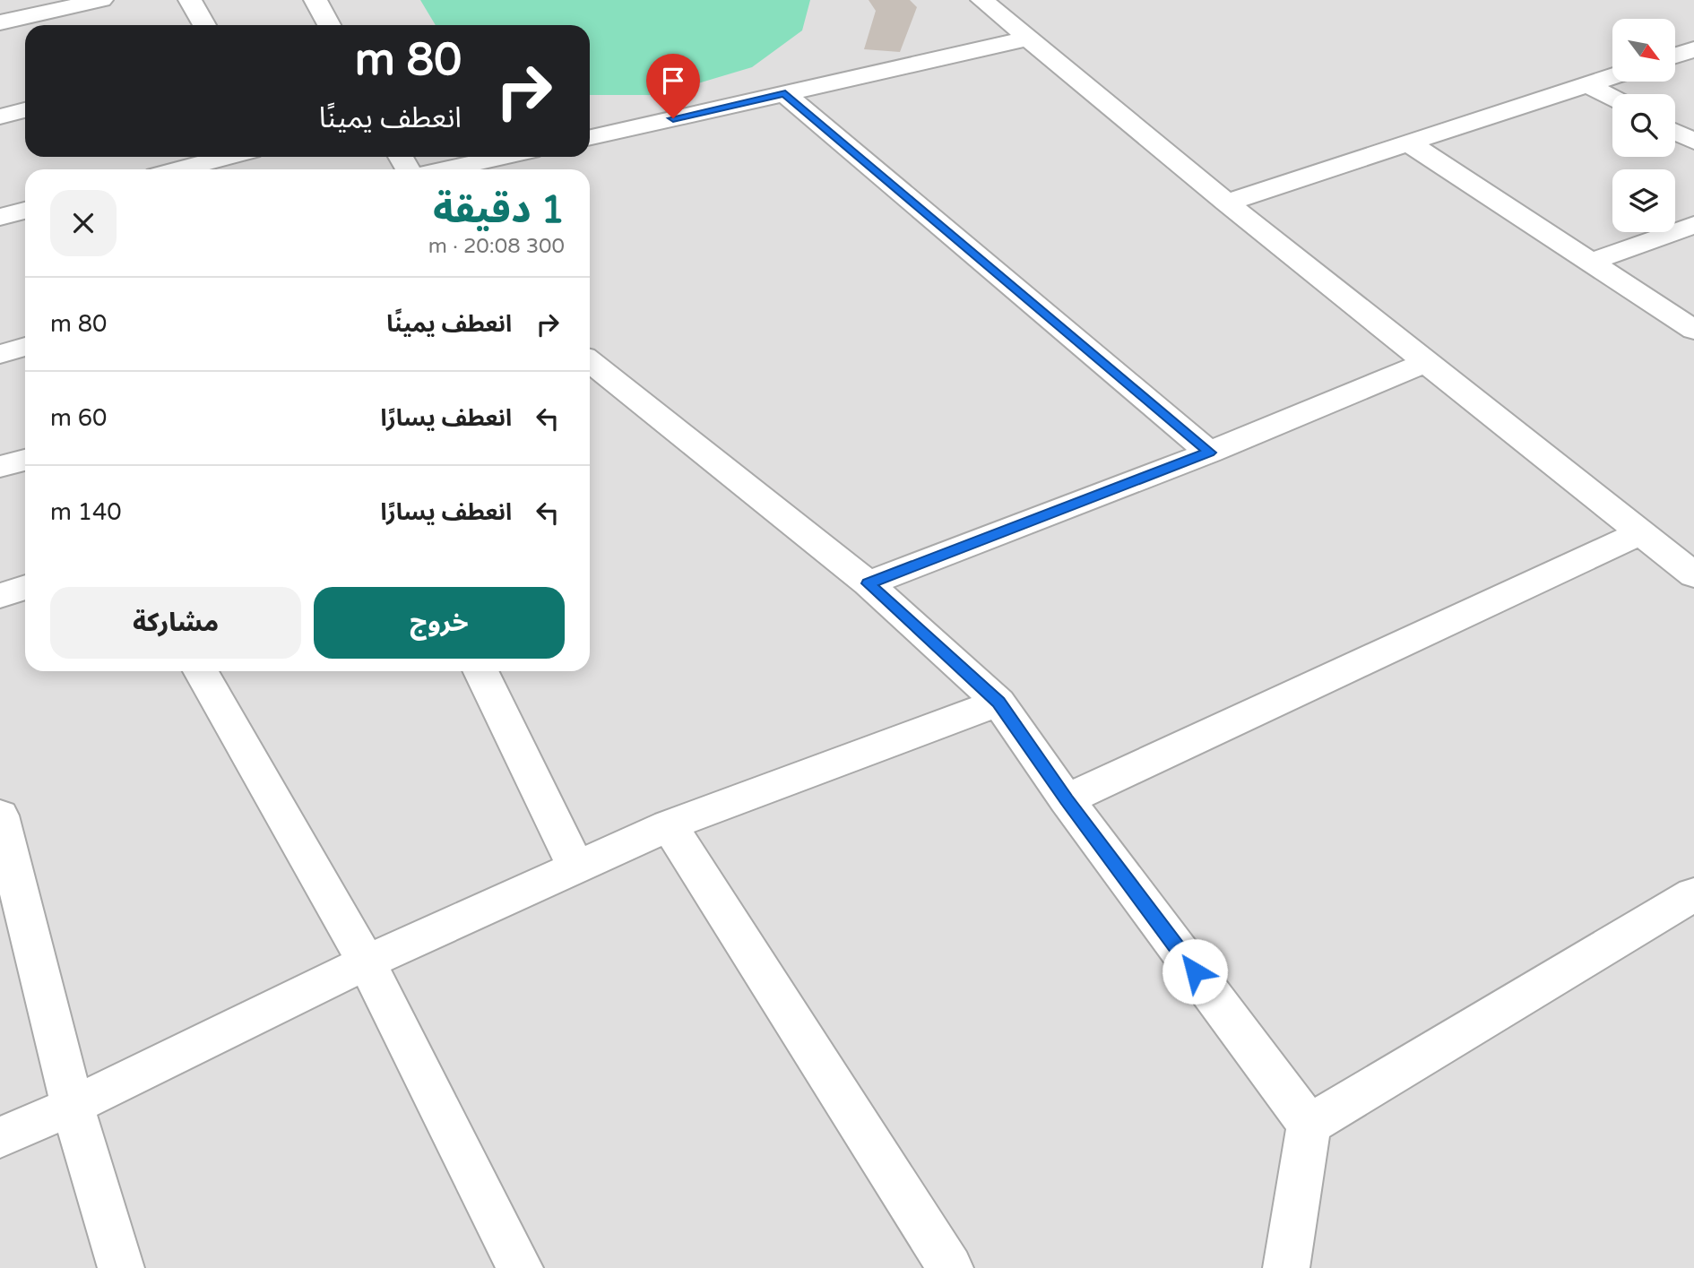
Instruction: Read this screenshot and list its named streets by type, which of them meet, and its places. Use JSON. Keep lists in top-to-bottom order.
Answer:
{
  "north": "bottom right",
  "page": {
    "turn": ["80 m", "انعطف يمينًا"],
    "heading": ["1 دقيقة", "300 m · 20:08"],
    "list": [
      {
        "name": "انعطف يمينًا",
        "value": "80 m"
      },
      {
        "name": "انعطف يسارًا",
        "value": "60 m"
      },
      {
        "name": "انعطف يسارًا",
        "value": "140 m"
      }
    ],
    "buttons": ["خروج", "مشاركة"]
  }
}
